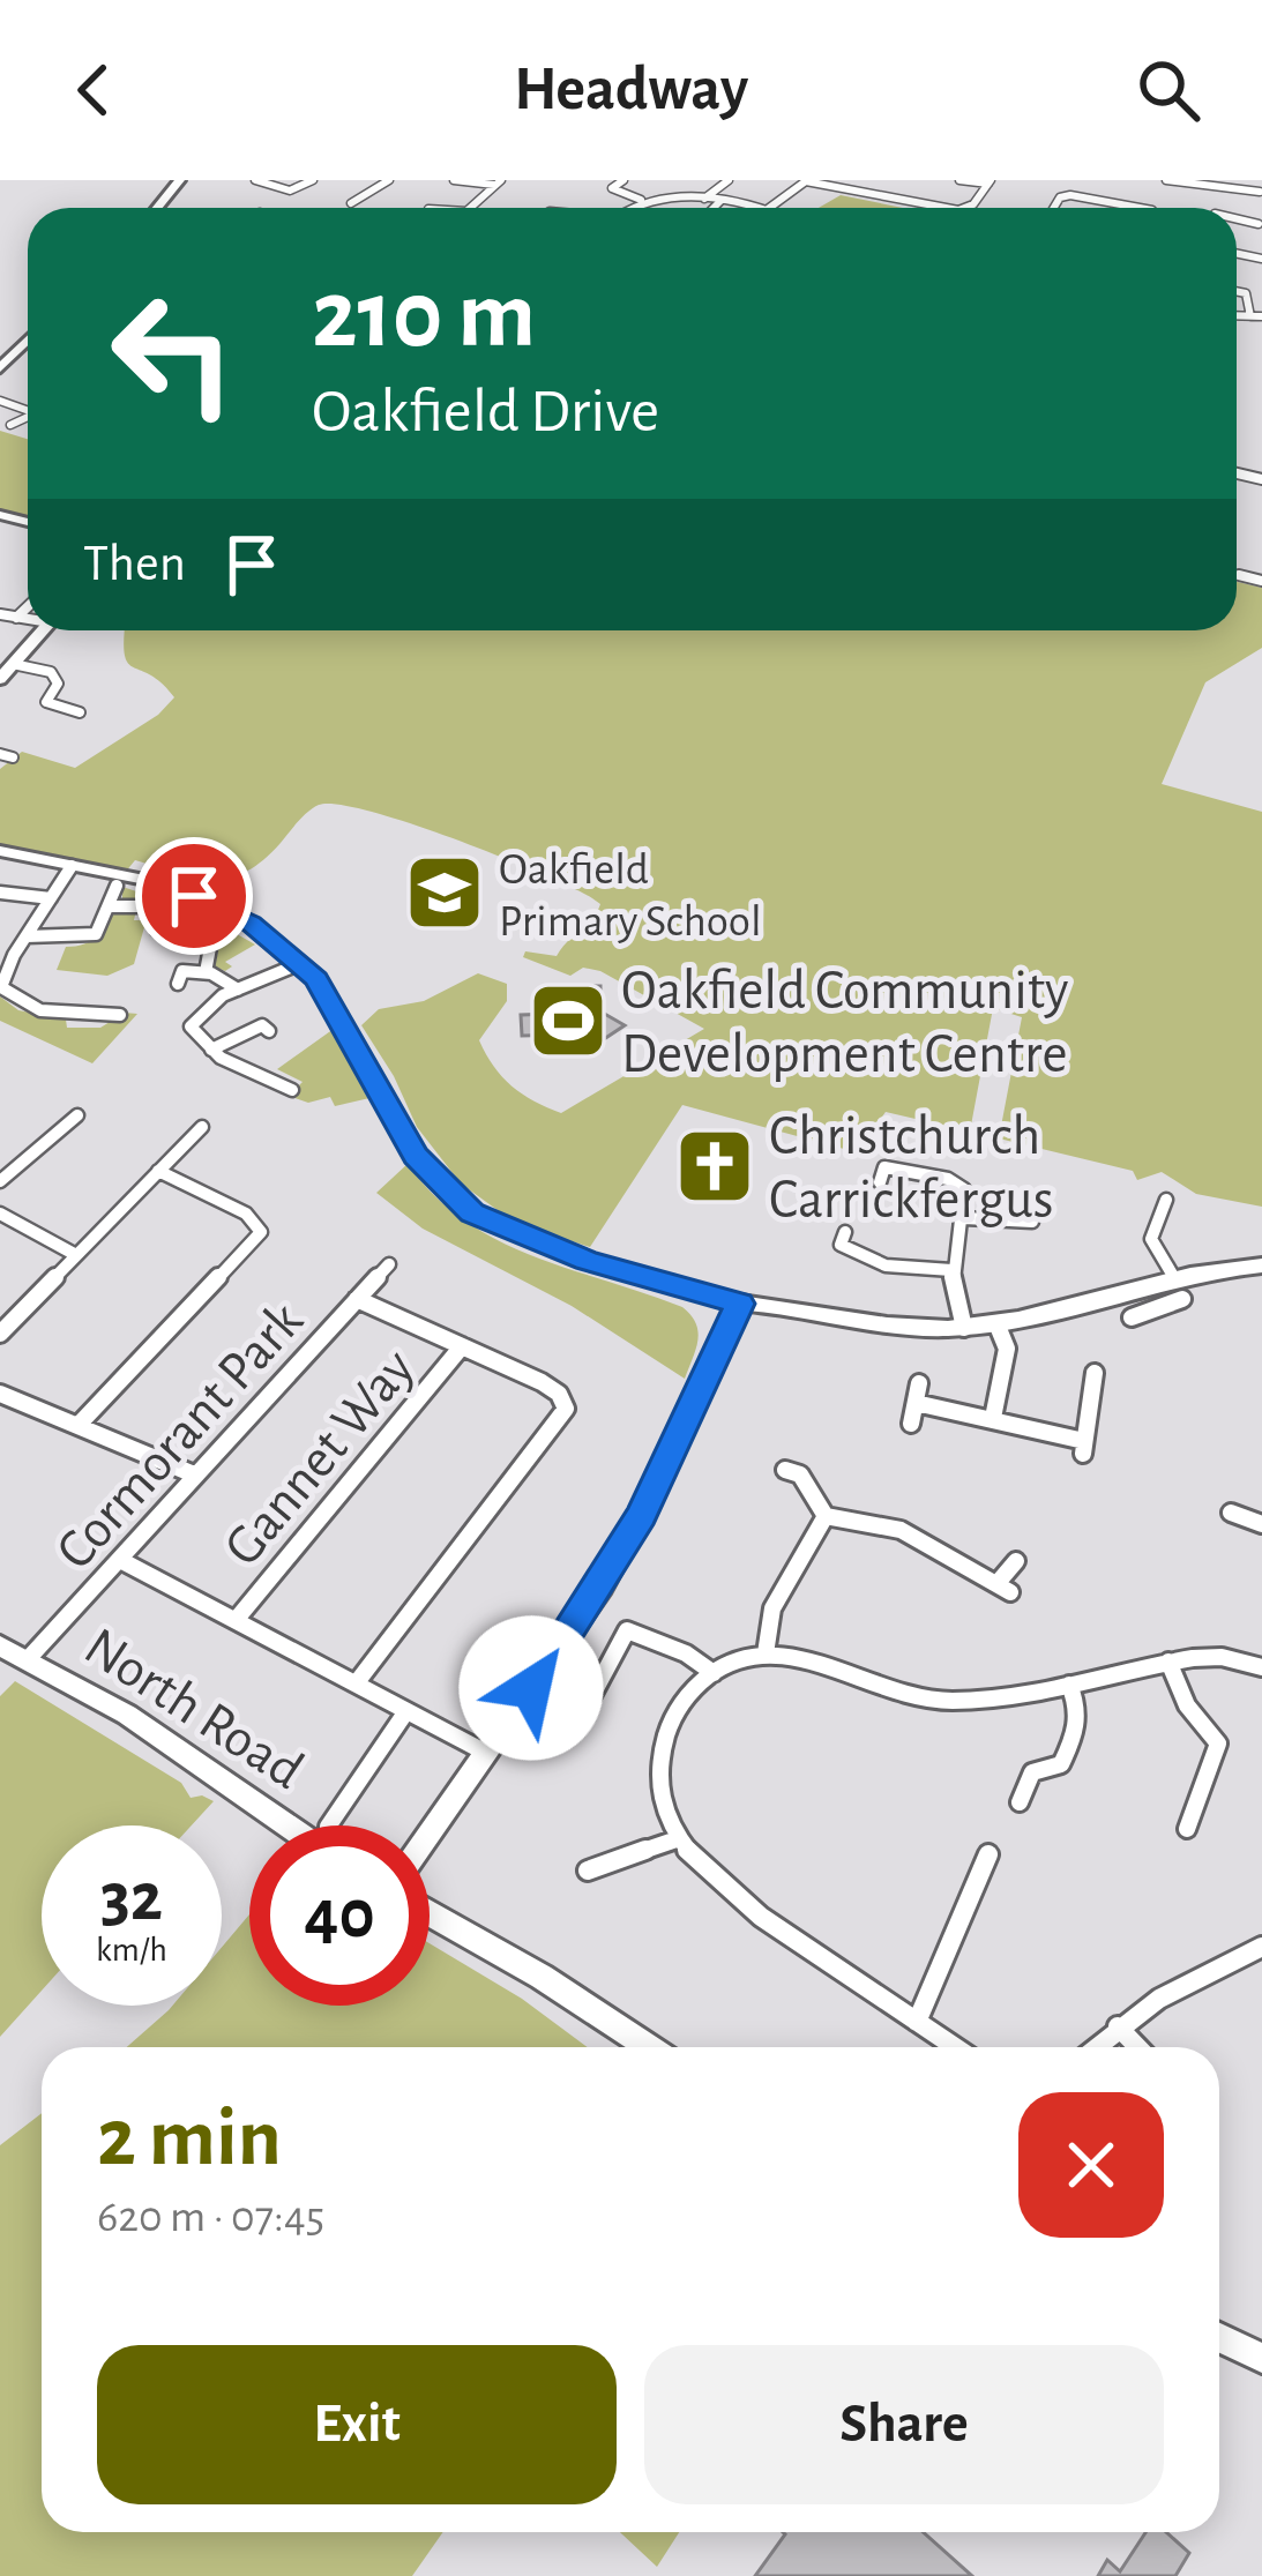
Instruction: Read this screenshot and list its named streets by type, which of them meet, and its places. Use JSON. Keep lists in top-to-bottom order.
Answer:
{
  "streets": {
    "street": ["Cormorant Park", "Gannet Way", "North Road"]
  },
  "crossings": [
    ["Cormorant Park", "North Road"]
  ],
  "places": {
    "school or university": ["Oakfield Primary School"],
    "sports": ["Oakfield Community Development Centre"],
    "church": ["Christchurch Carrickfergus"]
  },
  "page": {
    "header": "Headway",
    "turn": ["210 m", "Oakfield Drive"],
    "then": "Then",
    "speed": "32 km/h",
    "limit": "40",
    "heading": ["2 min", "620 m · 07:45"],
    "buttons": ["Exit", "Share"]
  }
}
